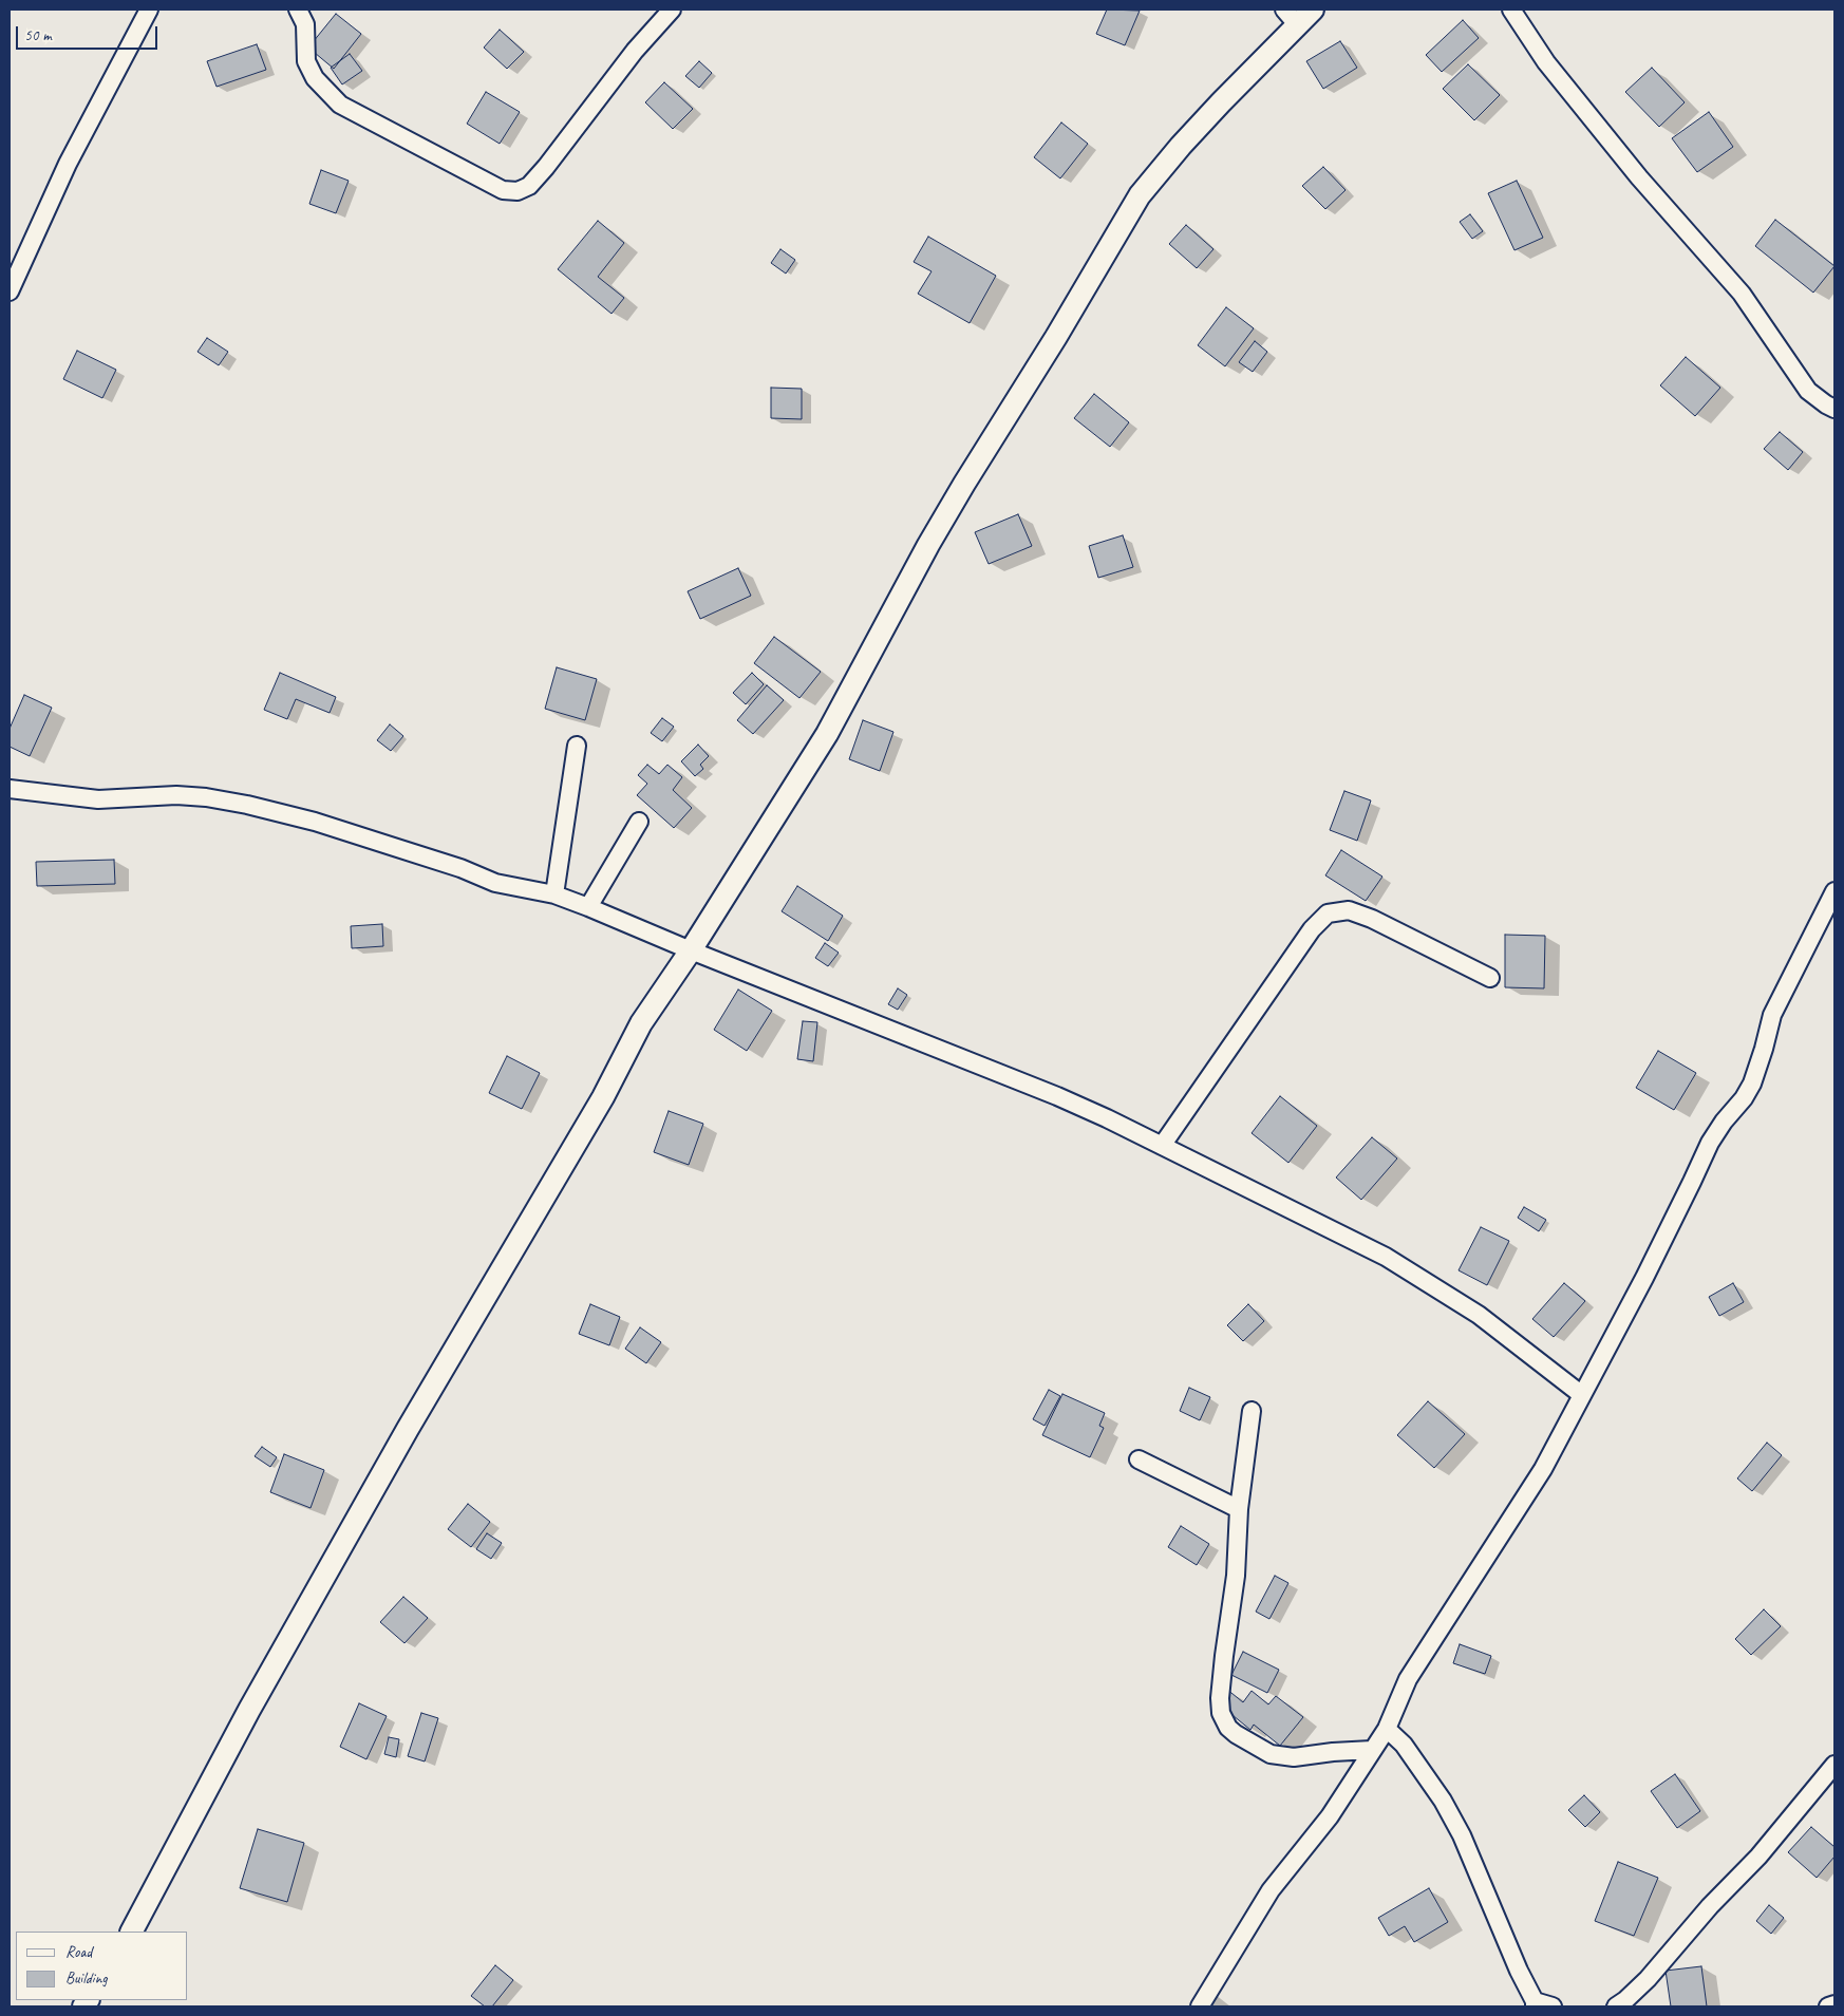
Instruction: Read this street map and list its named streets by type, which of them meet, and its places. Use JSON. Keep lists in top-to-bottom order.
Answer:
{
  "legend": ["Road", "Building"],
  "scale_bar": "50 m"
}
